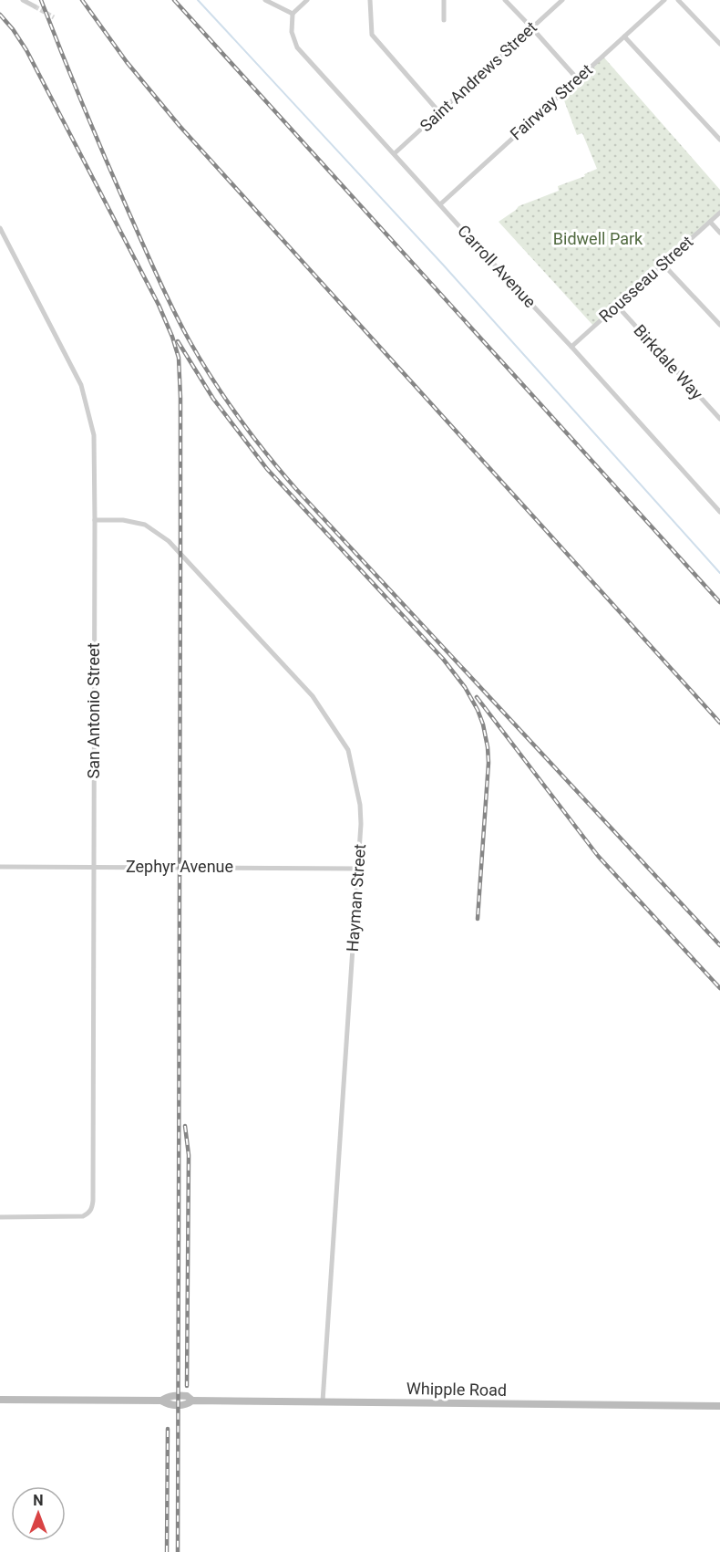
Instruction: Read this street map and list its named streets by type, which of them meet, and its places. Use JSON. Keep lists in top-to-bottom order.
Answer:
{
  "streets": {
    "main road": ["Whipple Road"],
    "street": [
      "Saint Andrews Street",
      "Fairway Street",
      "Carroll Avenue",
      "Rousseau Street",
      "Birkdale Way",
      "San Antonio Street",
      "Zephyr Avenue",
      "Hayman Street"
    ]
  },
  "crossings": [
    ["Saint Andrews Street", "Carroll Avenue"],
    ["Fairway Street", "Carroll Avenue"],
    ["Carroll Avenue", "Rousseau Street"],
    ["Rousseau Street", "Birkdale Way"],
    ["San Antonio Street", "Zephyr Avenue"],
    ["San Antonio Street", "Hayman Street"],
    ["Zephyr Avenue", "Hayman Street"],
    ["Hayman Street", "Whipple Road"]
  ],
  "parks": ["Bidwell Park"],
  "north": "top"
}
